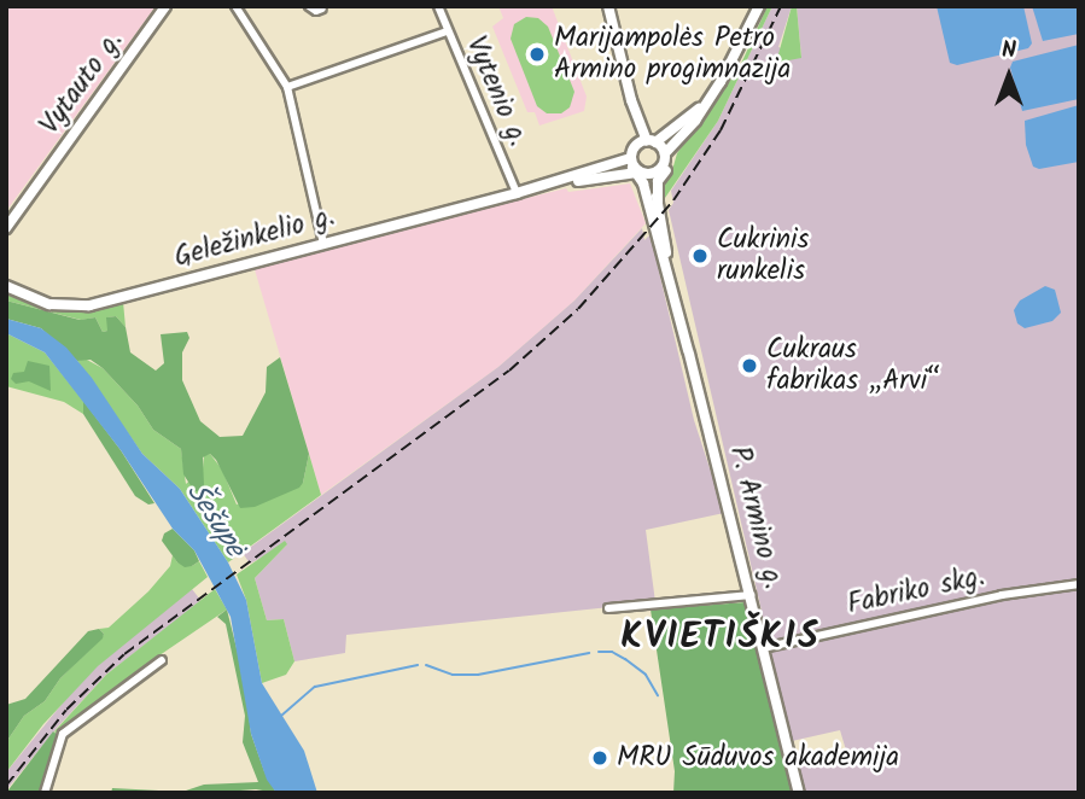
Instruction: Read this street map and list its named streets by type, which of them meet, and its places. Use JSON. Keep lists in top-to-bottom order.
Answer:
{
  "streets": {
    "main road": ["Vytauto g.", "Geležinkelio g.", "P. Armino g."],
    "street": ["Vytenio g.", "Fabriko skg."]
  },
  "crossings": [
    ["Vytenio g.", "Geležinkelio g."],
    ["Geležinkelio g.", "P. Armino g."],
    ["P. Armino g.", "Fabriko skg."]
  ],
  "districts": ["KVIETIŠKIS"],
  "water": ["Šešupė"],
  "places": [
    "Marijampolės Petro Armino progimnazija",
    "Cukrinis runkelis",
    "Cukraus fabrikas „Arvi“",
    "MRU Sūduvos akademija"
  ],
  "north": "top"
}
